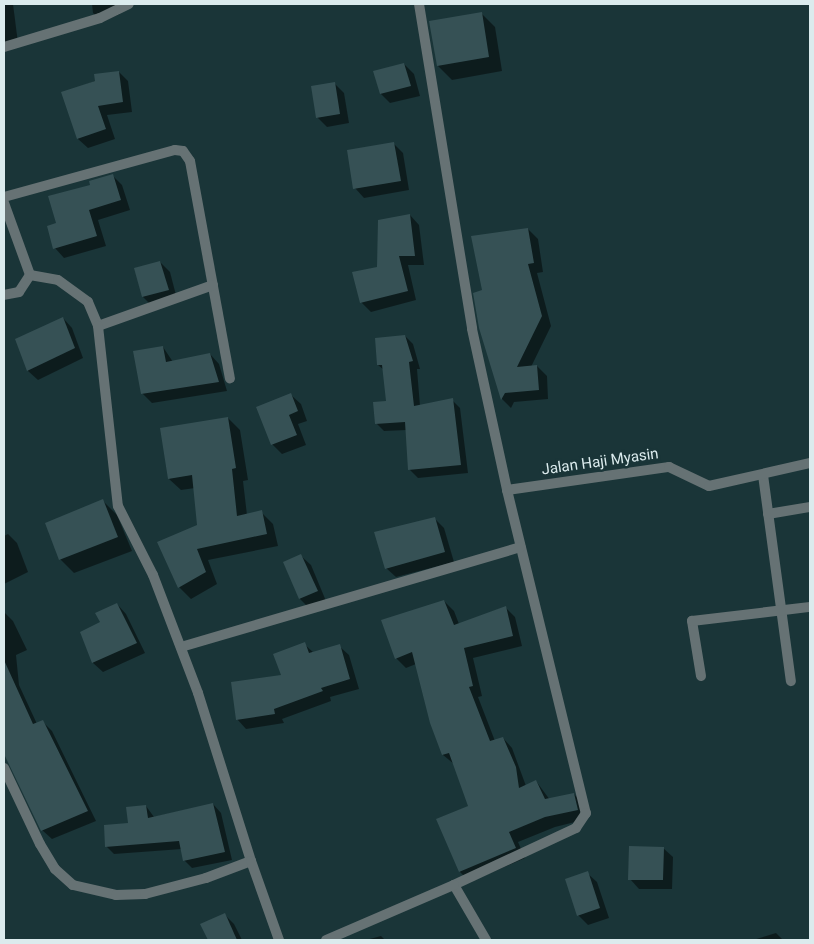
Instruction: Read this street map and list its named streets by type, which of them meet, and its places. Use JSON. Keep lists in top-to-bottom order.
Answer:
{
  "streets": {
    "street": ["Jalan Haji Myasin"]
  }
}
